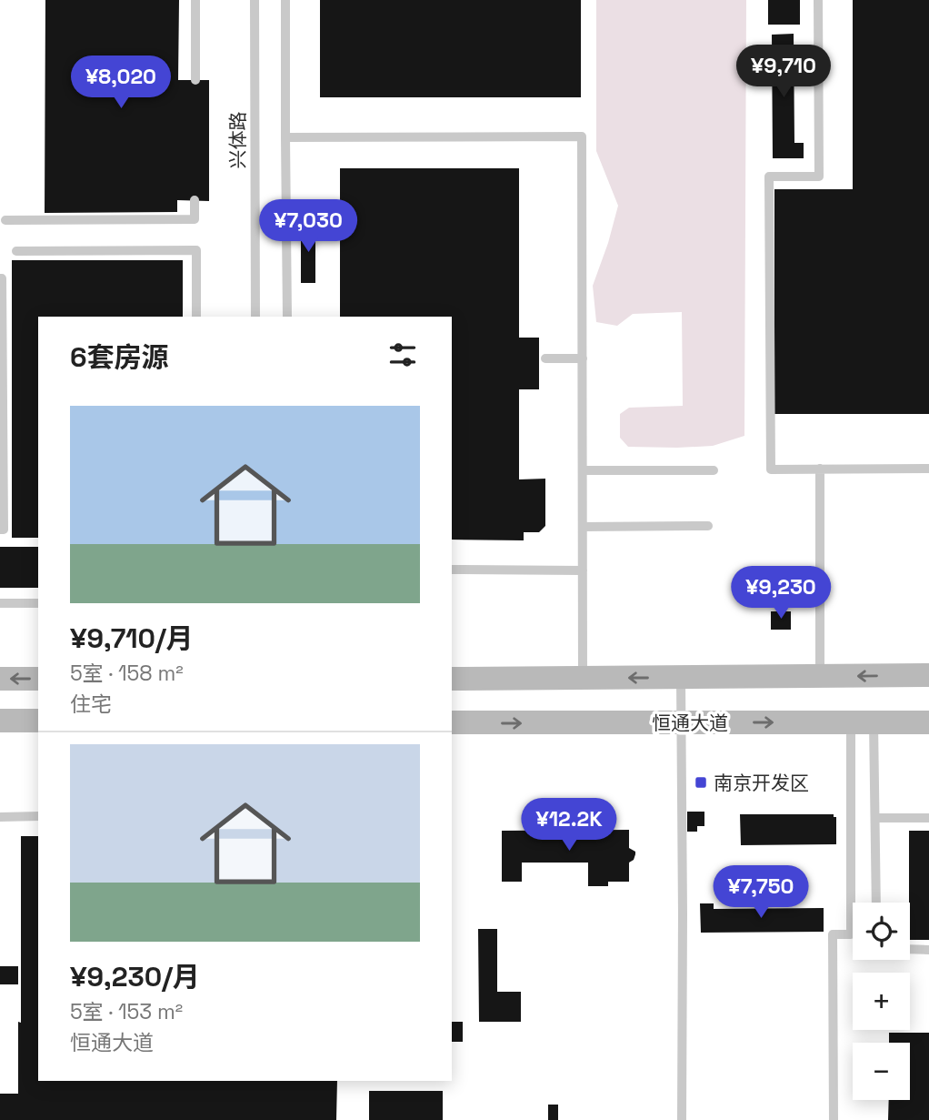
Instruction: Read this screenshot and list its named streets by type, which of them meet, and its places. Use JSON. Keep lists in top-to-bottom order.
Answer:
{
  "streets": {
    "main road": ["恒通大道"],
    "lane": ["兴体路"]
  },
  "places": {
    "transit": ["南京开发区"]
  },
  "page": {
    "price": [
      "¥9,710",
      "¥8,020",
      "¥7,030",
      "¥9,230",
      "¥12.2K",
      "¥7,750"
    ],
    "heading": "6套房源",
    "list": [
      {
        "name": "¥9,710/月",
        "note": "5室 · 158 m² · 住宅"
      },
      {
        "name": "¥9,230/月",
        "note": "5室 · 153 m² · 恒通大道"
      }
    ],
    "map_buttons": ["+", "−"]
  }
}
